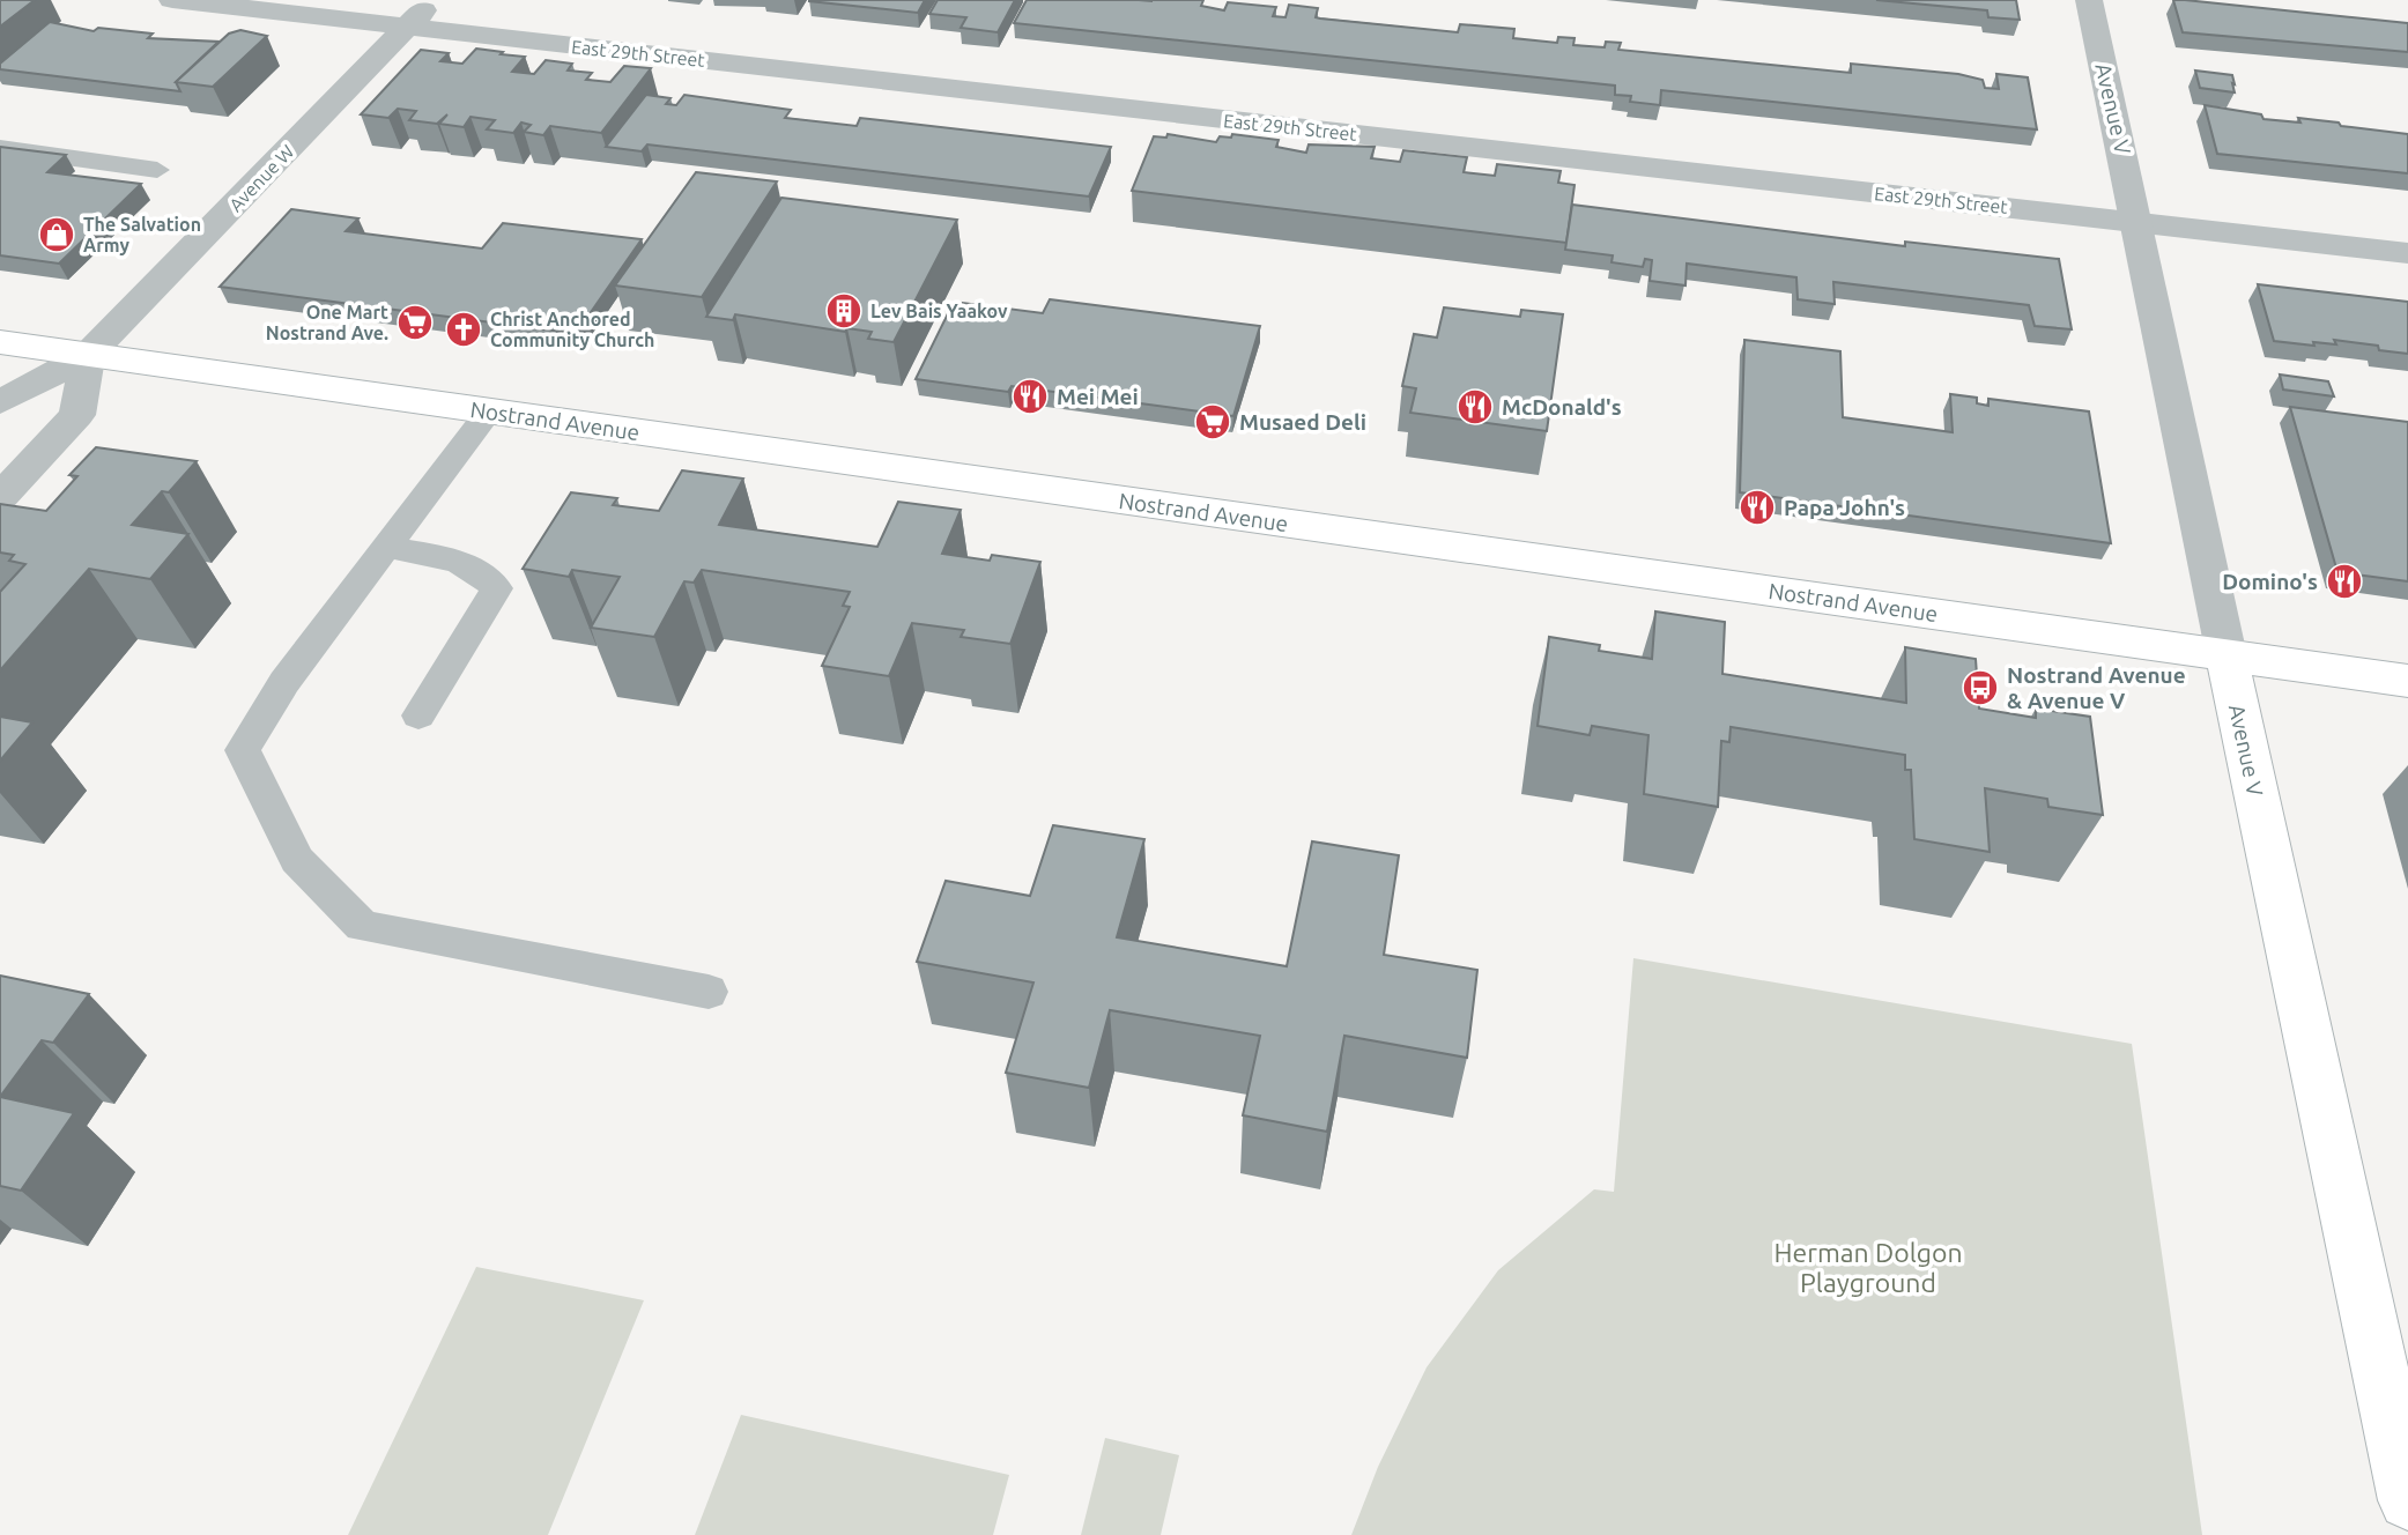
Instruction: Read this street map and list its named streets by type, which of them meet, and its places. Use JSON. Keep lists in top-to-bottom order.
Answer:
{
  "streets": {
    "main road": ["Avenue V", "Nostrand Avenue"],
    "street": ["East 29th Street", "Avenue W"]
  },
  "crossings": [
    ["East 29th Street", "Avenue V"],
    ["East 29th Street", "Avenue W"],
    ["Avenue V", "Nostrand Avenue"],
    ["Avenue W", "Nostrand Avenue"]
  ],
  "parks": ["Herman Dolgon Playground"],
  "places": {
    "shop": ["The Salvation Army"],
    "building": ["Lev Bais Yaakov"],
    "supermarket": ["One Mart Nostrand Ave.", "Musaed Deli"],
    "church": ["Christ Anchored Community Church"],
    "restaurant": [
      "Mei Mei",
      "McDonald's",
      "Papa John's",
      "Domino's"
    ],
    "bus stop": ["Nostrand Avenue & Avenue V"]
  }
}
